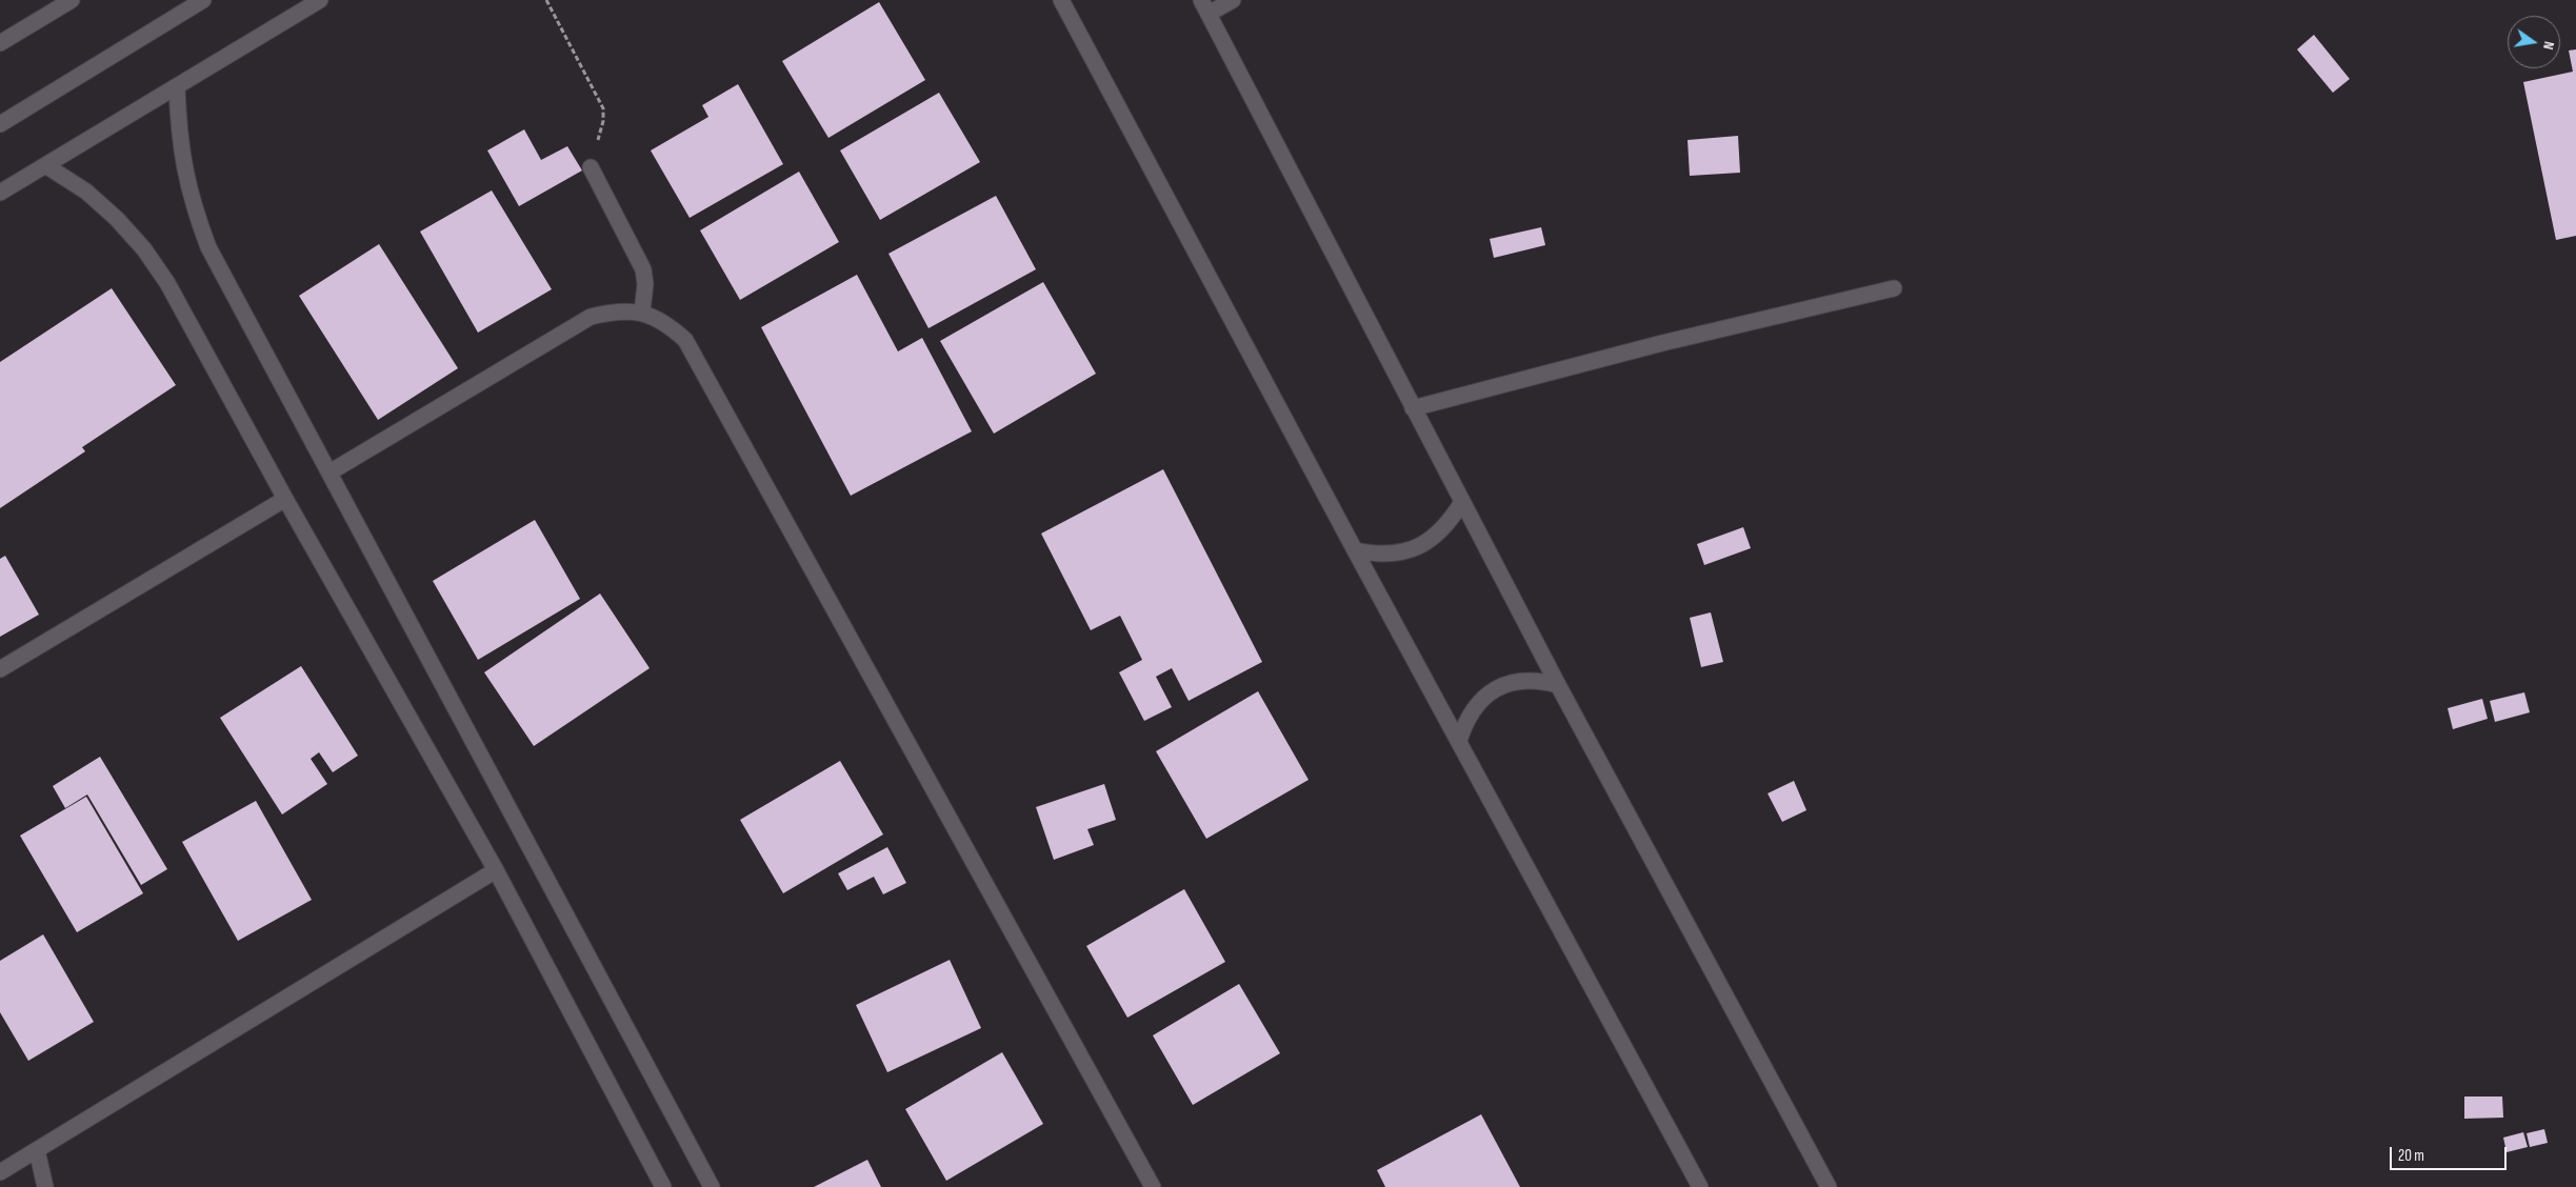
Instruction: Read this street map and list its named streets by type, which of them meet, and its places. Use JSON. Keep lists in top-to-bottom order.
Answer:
{
  "scale_bar": "20 m",
  "north": "right"
}
